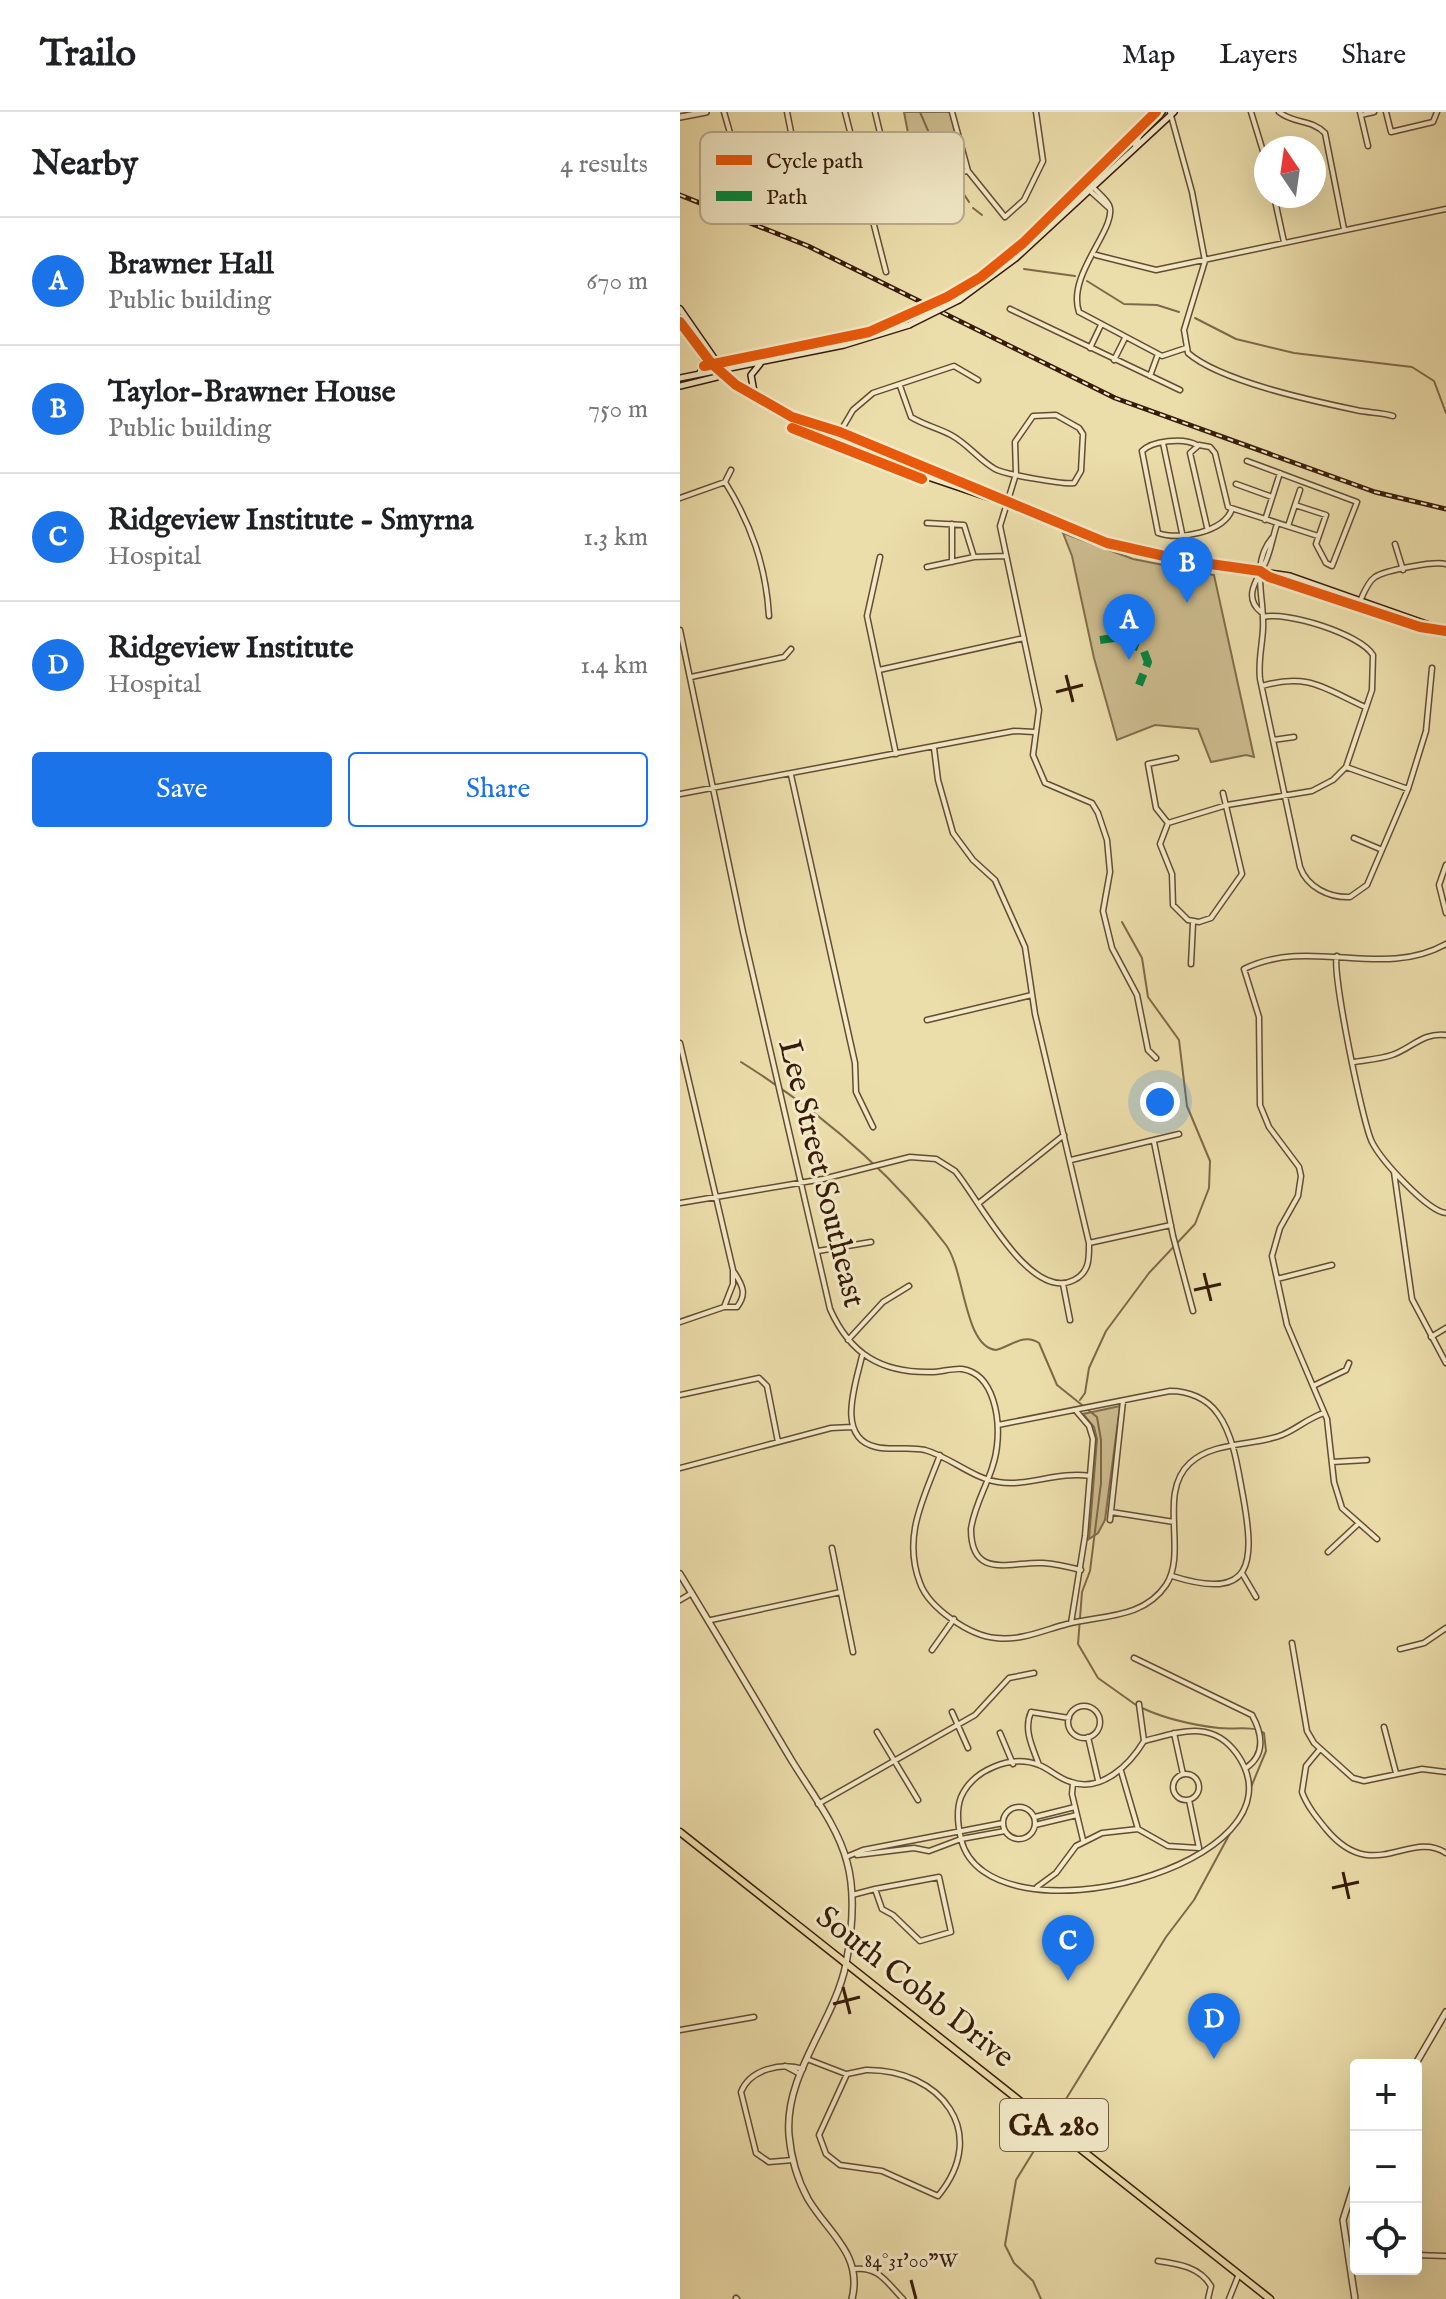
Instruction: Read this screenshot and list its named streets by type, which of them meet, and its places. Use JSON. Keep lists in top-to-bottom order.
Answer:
{
  "streets": {
    "main road": ["South Cobb Drive", "GA 280"],
    "street": ["Lee Street Southeast"]
  },
  "legend": ["Cycle path", "Path"],
  "north": "top",
  "page": {
    "header": "Trailo",
    "nav": ["Map", "Layers", "Share"],
    "heading": ["Nearby", "4 results"],
    "list": [
      {
        "mark": "A",
        "name": "Brawner Hall",
        "note": "Public building",
        "value": "670 m"
      },
      {
        "mark": "B",
        "name": "Taylor-Brawner House",
        "note": "Public building",
        "value": "750 m"
      },
      {
        "mark": "C",
        "name": "Ridgeview Institute - Smyrna",
        "note": "Hospital",
        "value": "1.3 km"
      },
      {
        "mark": "D",
        "name": "Ridgeview Institute",
        "note": "Hospital",
        "value": "1.4 km"
      }
    ],
    "pins": [
      "B",
      "A",
      "C",
      "D"
    ],
    "buttons": ["Save", "Share"],
    "map_buttons": ["+", "−"]
  },
  "coordinates": ["84°31'00\"W"]
}
